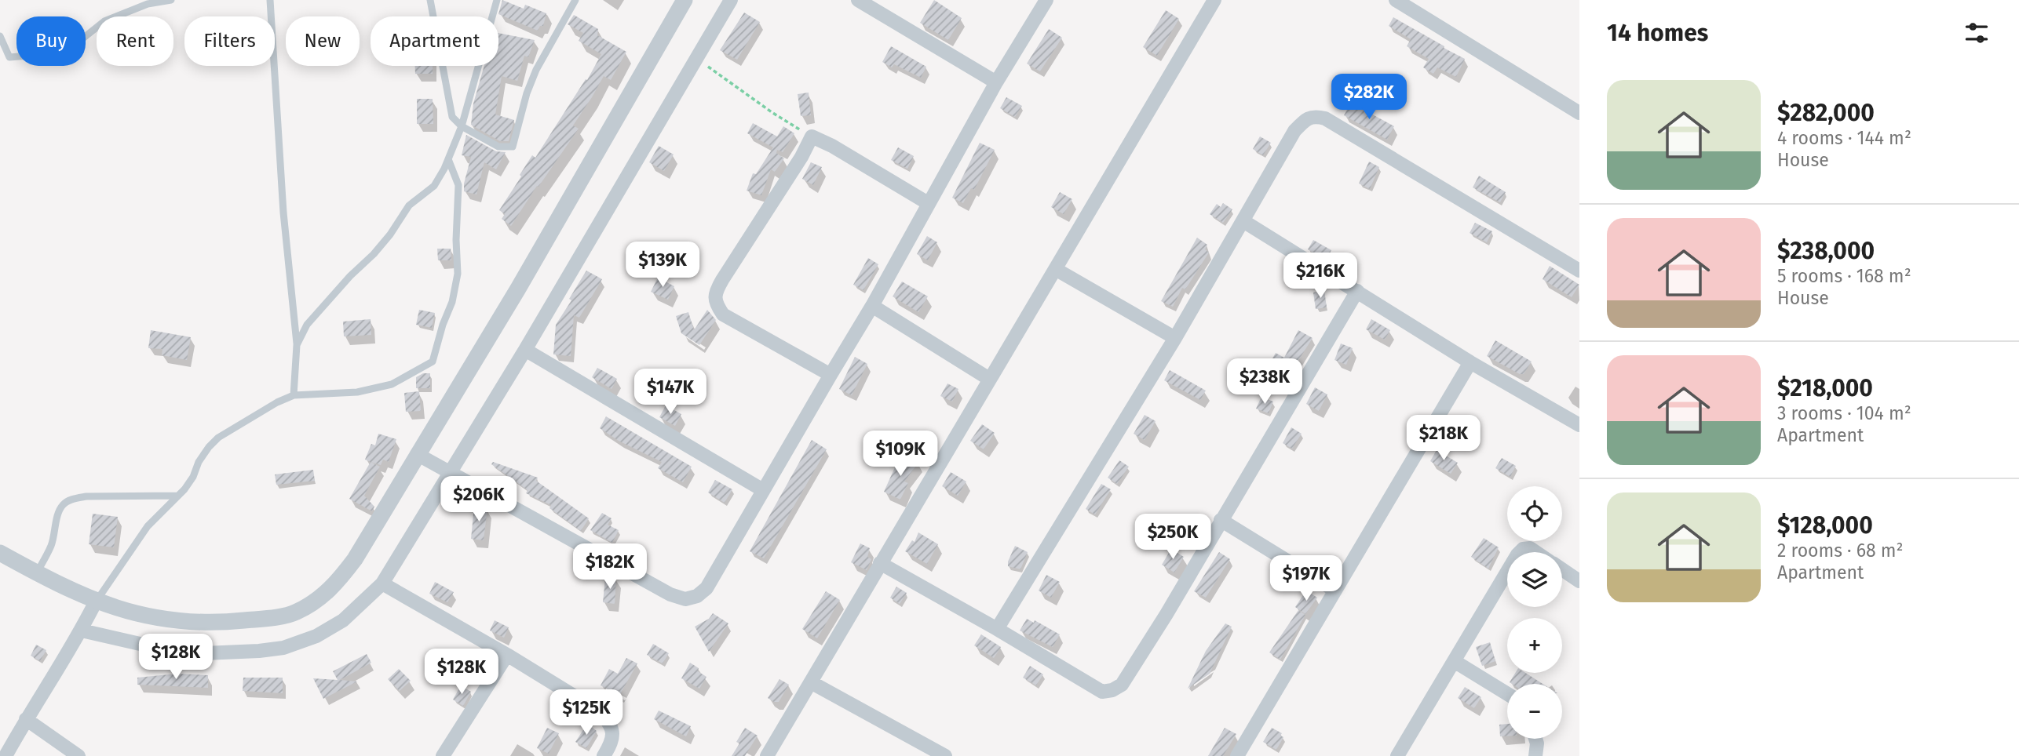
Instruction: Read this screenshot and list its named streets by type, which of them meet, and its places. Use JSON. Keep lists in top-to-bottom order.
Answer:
{
  "page": {
    "heading": "14 homes",
    "chip": [
      "Buy",
      "Rent",
      "Filters",
      "New",
      "Apartment"
    ],
    "list": [
      {
        "name": "$282,000",
        "note": "4 rooms · 144 m² · House"
      },
      {
        "name": "$238,000",
        "note": "5 rooms · 168 m² · House"
      },
      {
        "name": "$218,000",
        "note": "3 rooms · 104 m² · Apartment"
      },
      {
        "name": "$128,000",
        "note": "2 rooms · 68 m² · Apartment"
      }
    ],
    "price": [
      "$282K",
      "$139K",
      "$216K",
      "$238K",
      "$147K",
      "$218K",
      "$109K",
      "$206K",
      "$250K",
      "$182K",
      "$197K",
      "$128K",
      "$128K",
      "$125K"
    ],
    "map_buttons": ["+", "−"]
  }
}
